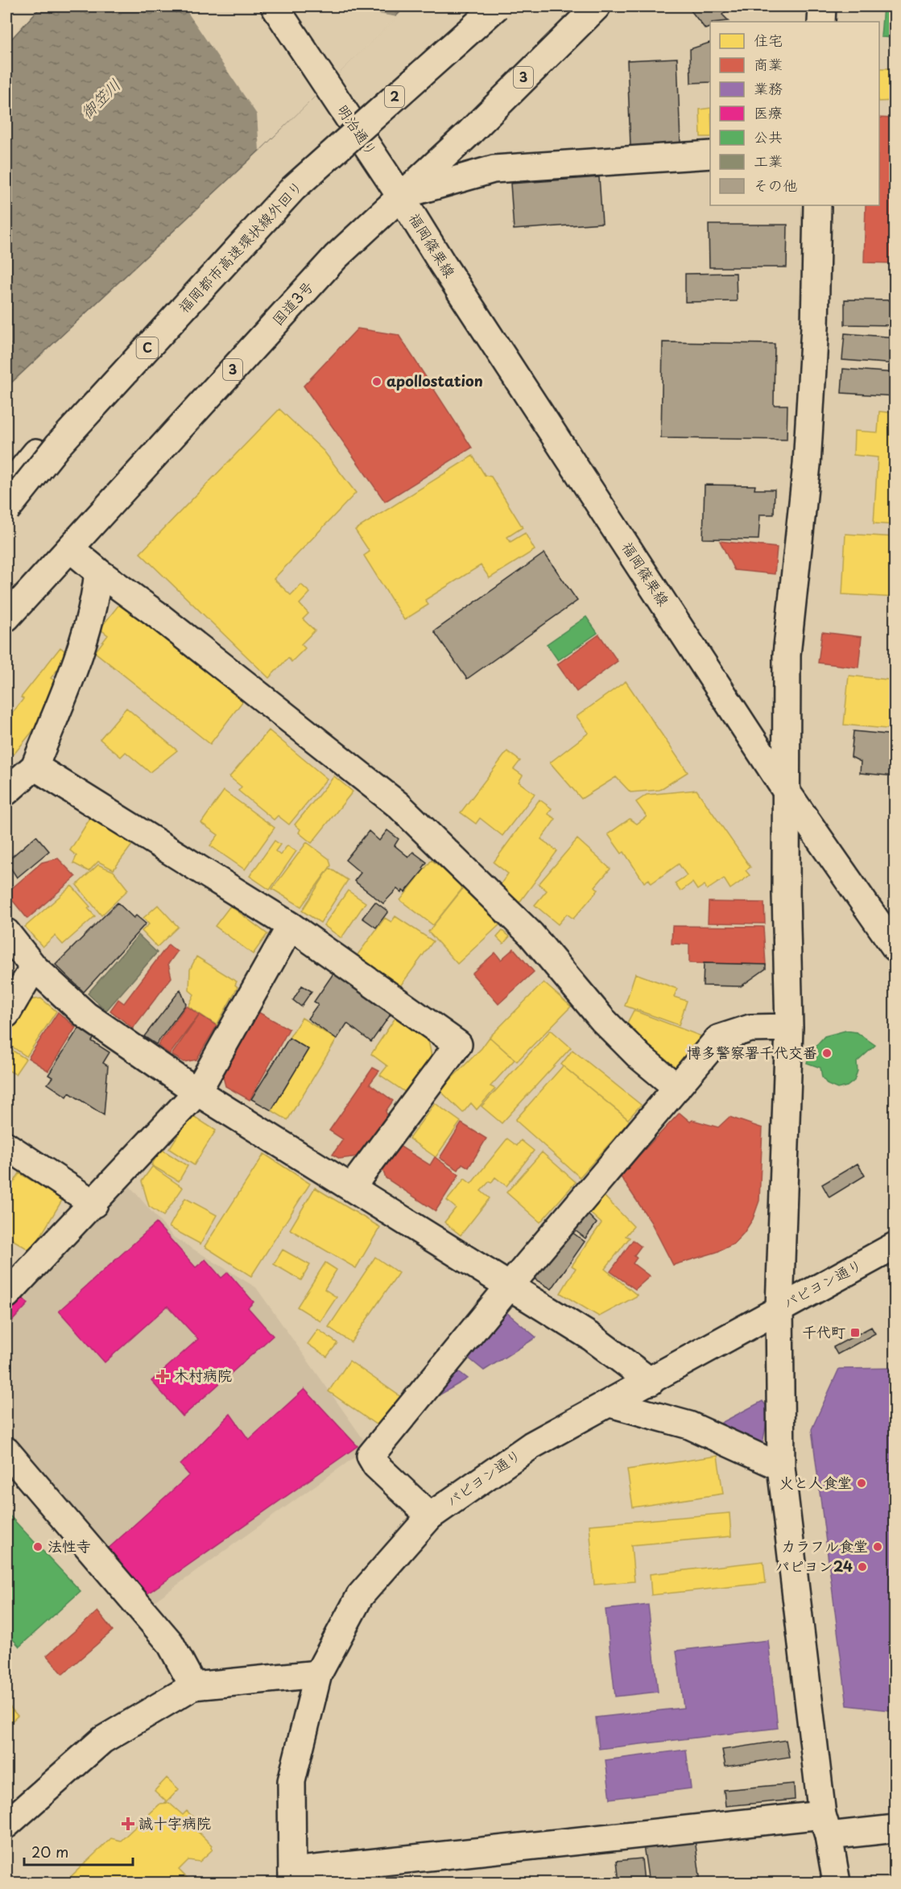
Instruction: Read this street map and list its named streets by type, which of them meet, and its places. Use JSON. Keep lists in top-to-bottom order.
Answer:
{
  "streets": {
    "main road": [
      "3",
      "2",
      "明治通り",
      "福岡篠栗線",
      "福岡都市高速環状線外回り",
      "国道3号",
      "C",
      "パピヨン通り"
    ]
  },
  "crossings": [
    ["明治通り", "福岡篠栗線"],
    ["明治通り", "国道3号"],
    ["福岡篠栗線", "国道3号"]
  ],
  "water": ["御笠川"],
  "places": {
    "other": [
      "apollostation",
      "博多警察署千代交番",
      "火と人食堂",
      "法性寺",
      "カラフル食堂",
      "パピヨン24"
    ],
    "transit": ["千代町"],
    "health": ["木村病院", "誠十字病院"]
  },
  "legend": [
    "住宅",
    "商業",
    "業務",
    "医療",
    "公共",
    "工業",
    "その他"
  ],
  "scale_bar": "20 m"
}
